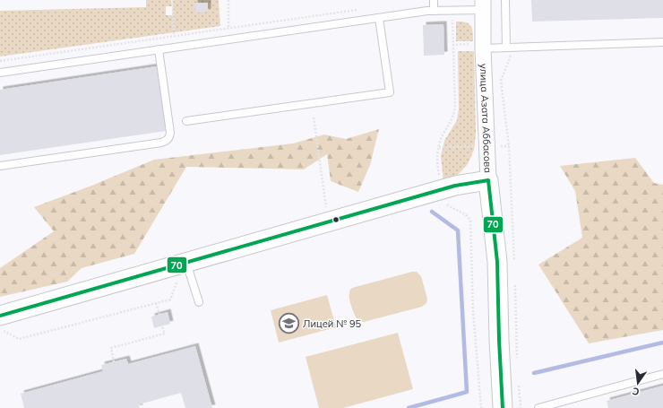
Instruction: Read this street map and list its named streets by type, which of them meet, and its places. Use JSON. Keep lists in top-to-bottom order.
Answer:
{
  "streets": {
    "street": ["улица Азата Аббасова"]
  },
  "places": {
    "school or university": ["Лицей № 95"]
  },
  "lines": ["transit line 70"],
  "north": "bottom"
}
